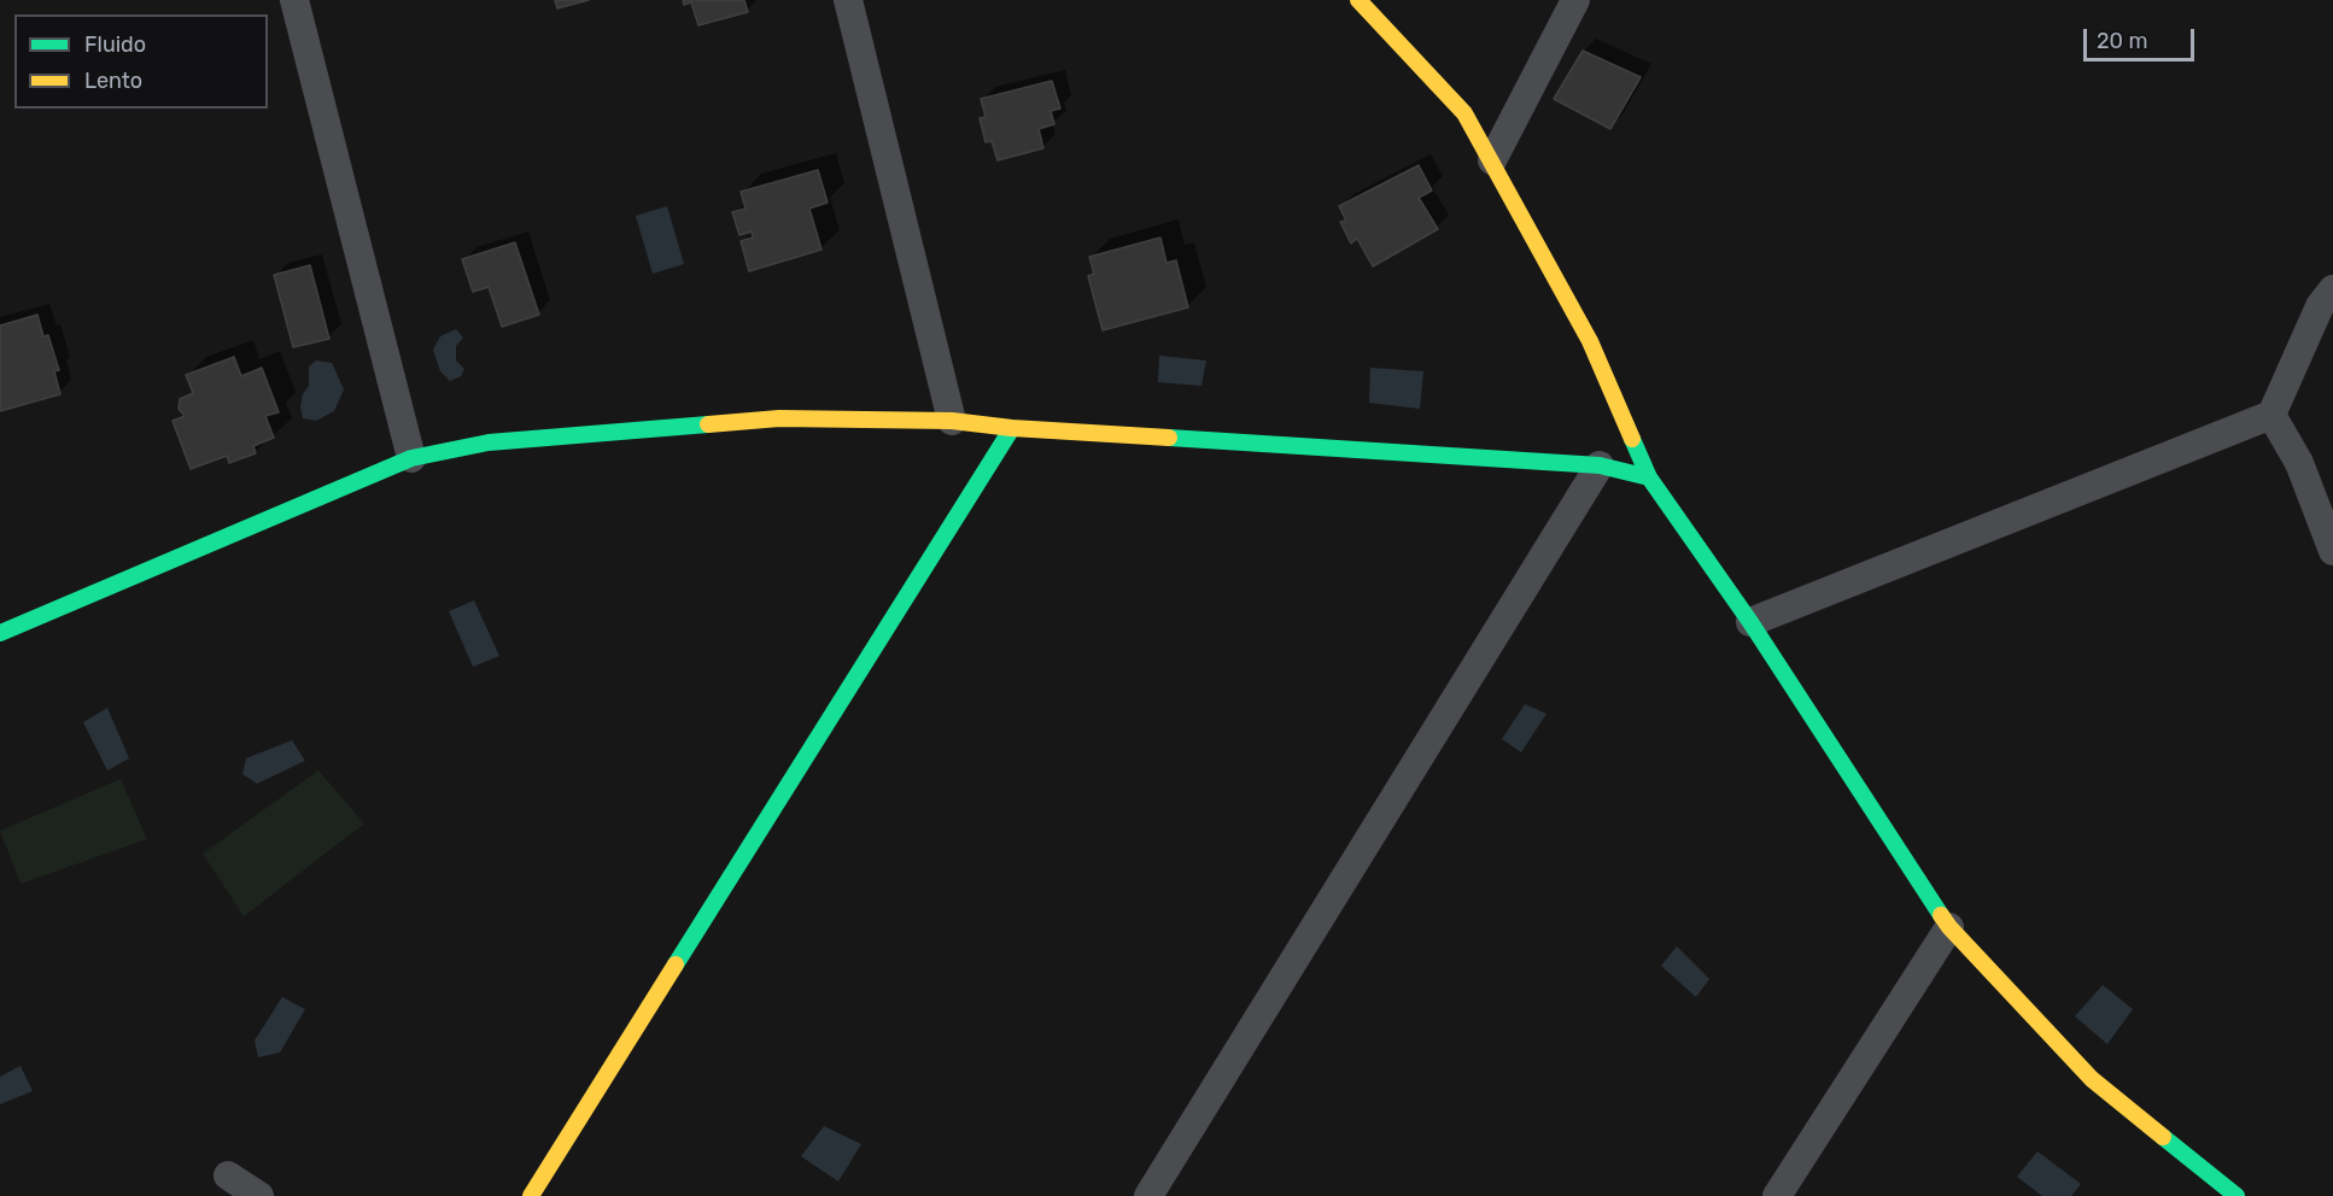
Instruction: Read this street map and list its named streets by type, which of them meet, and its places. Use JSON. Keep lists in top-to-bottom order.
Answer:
{
  "legend": ["Fluido", "Lento"],
  "scale_bar": "20 m"
}
